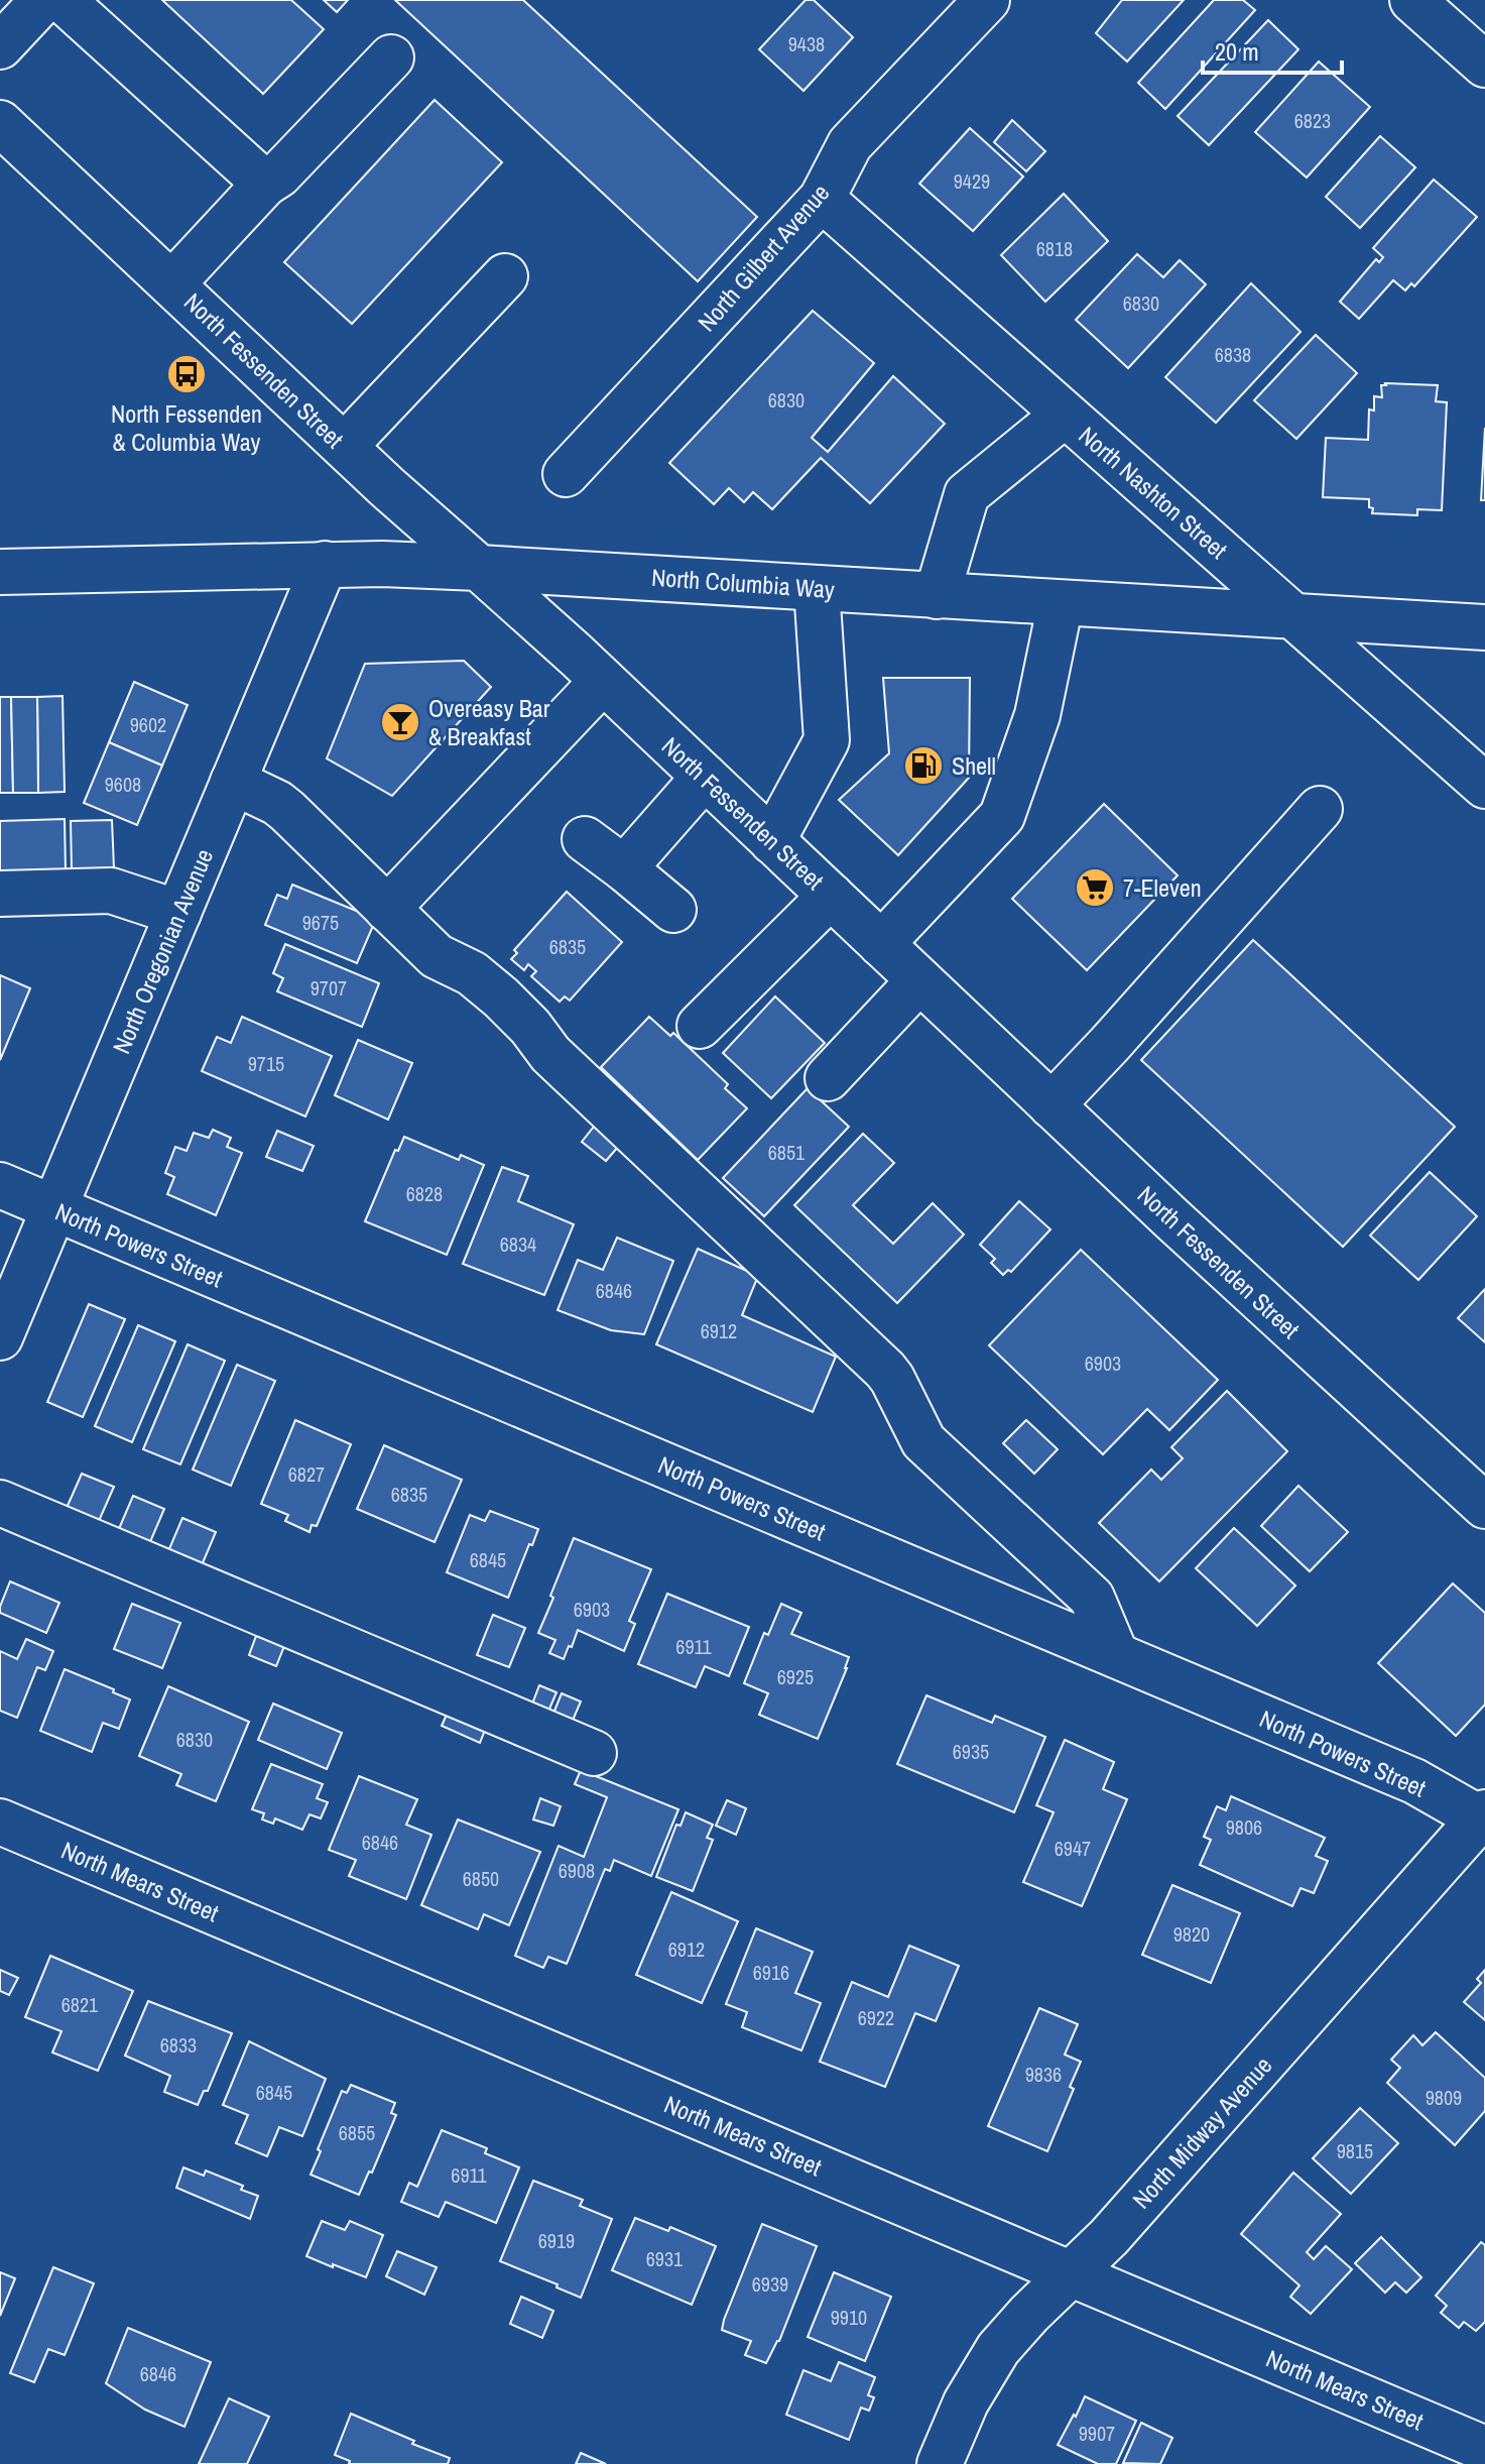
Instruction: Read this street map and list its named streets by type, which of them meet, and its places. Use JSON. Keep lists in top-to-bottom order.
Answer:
{
  "streets": {
    "street": [
      "North Gilbert Avenue",
      "North Fessenden Street",
      "North Nashton Street",
      "North Columbia Way",
      "North Oregonian Avenue",
      "North Powers Street",
      "North Mears Street",
      "North Midway Avenue"
    ]
  },
  "crossings": [
    ["North Gilbert Avenue", "North Nashton Street"],
    ["North Fessenden Street", "North Columbia Way"],
    ["North Nashton Street", "North Columbia Way"],
    ["North Columbia Way", "North Oregonian Avenue"],
    ["North Oregonian Avenue", "North Powers Street"],
    ["North Powers Street", "North Midway Avenue"],
    ["North Mears Street", "North Midway Avenue"]
  ],
  "places": {
    "bus stop": ["North Fessenden & Columbia Way"],
    "bar": ["Overeasy Bar & Breakfast"],
    "fuel station": ["Shell"],
    "supermarket": ["7-Eleven"]
  },
  "house_numbers": [
    "9438",
    "6823",
    "9429",
    "6818",
    "6830",
    "6838",
    "6830",
    "9602",
    "9608",
    "9675",
    "6835",
    "9707",
    "9715",
    "6851",
    "6828",
    "6834",
    "6846",
    "6912",
    "6903",
    "6827",
    "6835",
    "6845",
    "6903",
    "6911",
    "6925",
    "6830",
    "6935",
    "9806",
    "6846",
    "6947",
    "6908",
    "6850",
    "9820",
    "6912",
    "6916",
    "6821",
    "6922",
    "6833",
    "9836",
    "6845",
    "9809",
    "6855",
    "9815",
    "6911",
    "6919",
    "6931",
    "6939",
    "9910",
    "6846",
    "9907"
  ],
  "scale_bar": "20 m"
}
